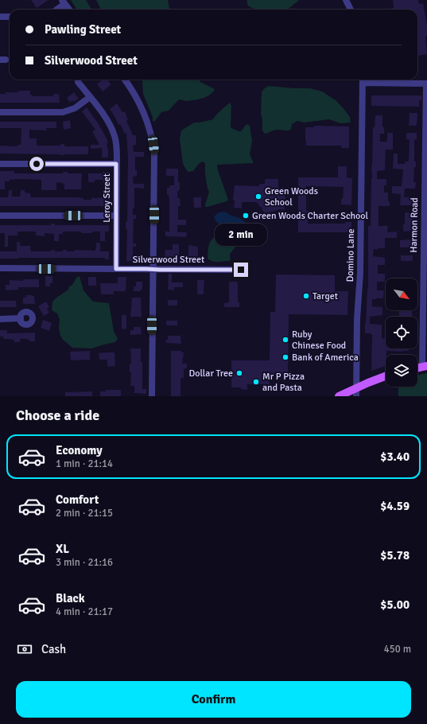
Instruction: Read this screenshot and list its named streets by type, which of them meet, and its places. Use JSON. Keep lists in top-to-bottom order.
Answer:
{
  "streets": {
    "street": [
      "Leroy Street",
      "Harmon Road",
      "Domino Lane",
      "Silverwood Street"
    ]
  },
  "crossings": [
    ["Leroy Street", "Silverwood Street"]
  ],
  "places": [
    "Green Woods School",
    "Green Woods Charter School",
    "Target",
    "Ruby Chinese Food",
    "Bank of America",
    "Dollar Tree",
    "Mr P Pizza and Pasta"
  ],
  "north": "bottom right",
  "page": {
    "banner": ["Pawling Street", "Silverwood Street"],
    "bubble": "2 min",
    "heading": "Choose a ride",
    "list": [
      {
        "name": "Economy",
        "note": "1 min · 21:14",
        "value": "$3.40"
      },
      {
        "name": "Comfort",
        "note": "2 min · 21:15",
        "value": "$4.59"
      },
      {
        "name": "XL",
        "note": "3 min · 21:16",
        "value": "$5.78"
      },
      {
        "name": "Black",
        "note": "4 min · 21:17",
        "value": "$5.00"
      }
    ],
    "pay": ["Cash", "450 m"],
    "buttons": "Confirm"
  }
}
